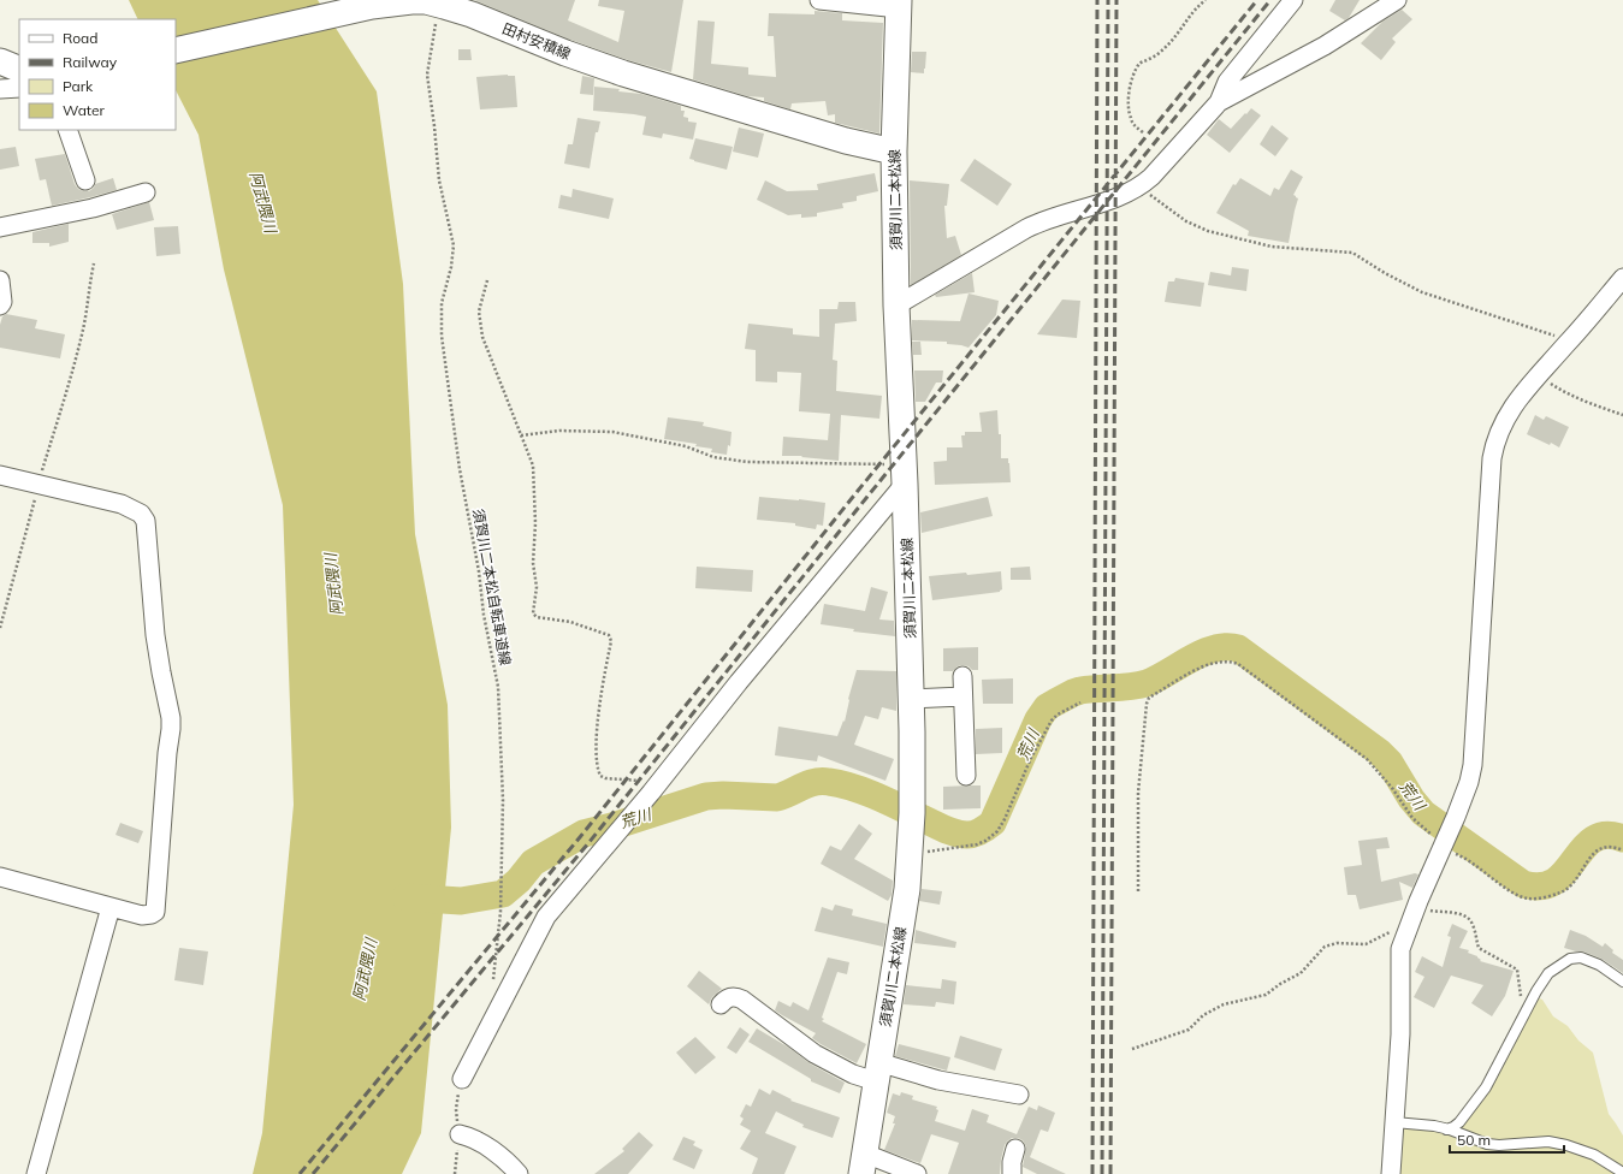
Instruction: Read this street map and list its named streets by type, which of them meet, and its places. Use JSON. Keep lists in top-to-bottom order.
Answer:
{
  "streets": {
    "main road": ["田村安積線", "須賀川二本松線"],
    "path": ["須賀川二本松自転車道線"]
  },
  "crossings": [
    ["田村安積線", "須賀川二本松線"],
    ["田村安積線", "須賀川二本松自転車道線"]
  ],
  "water": ["阿武隈川", "荒川"],
  "legend": [
    "Road",
    "Railway",
    "Park",
    "Water"
  ],
  "scale_bar": "50 m"
}
